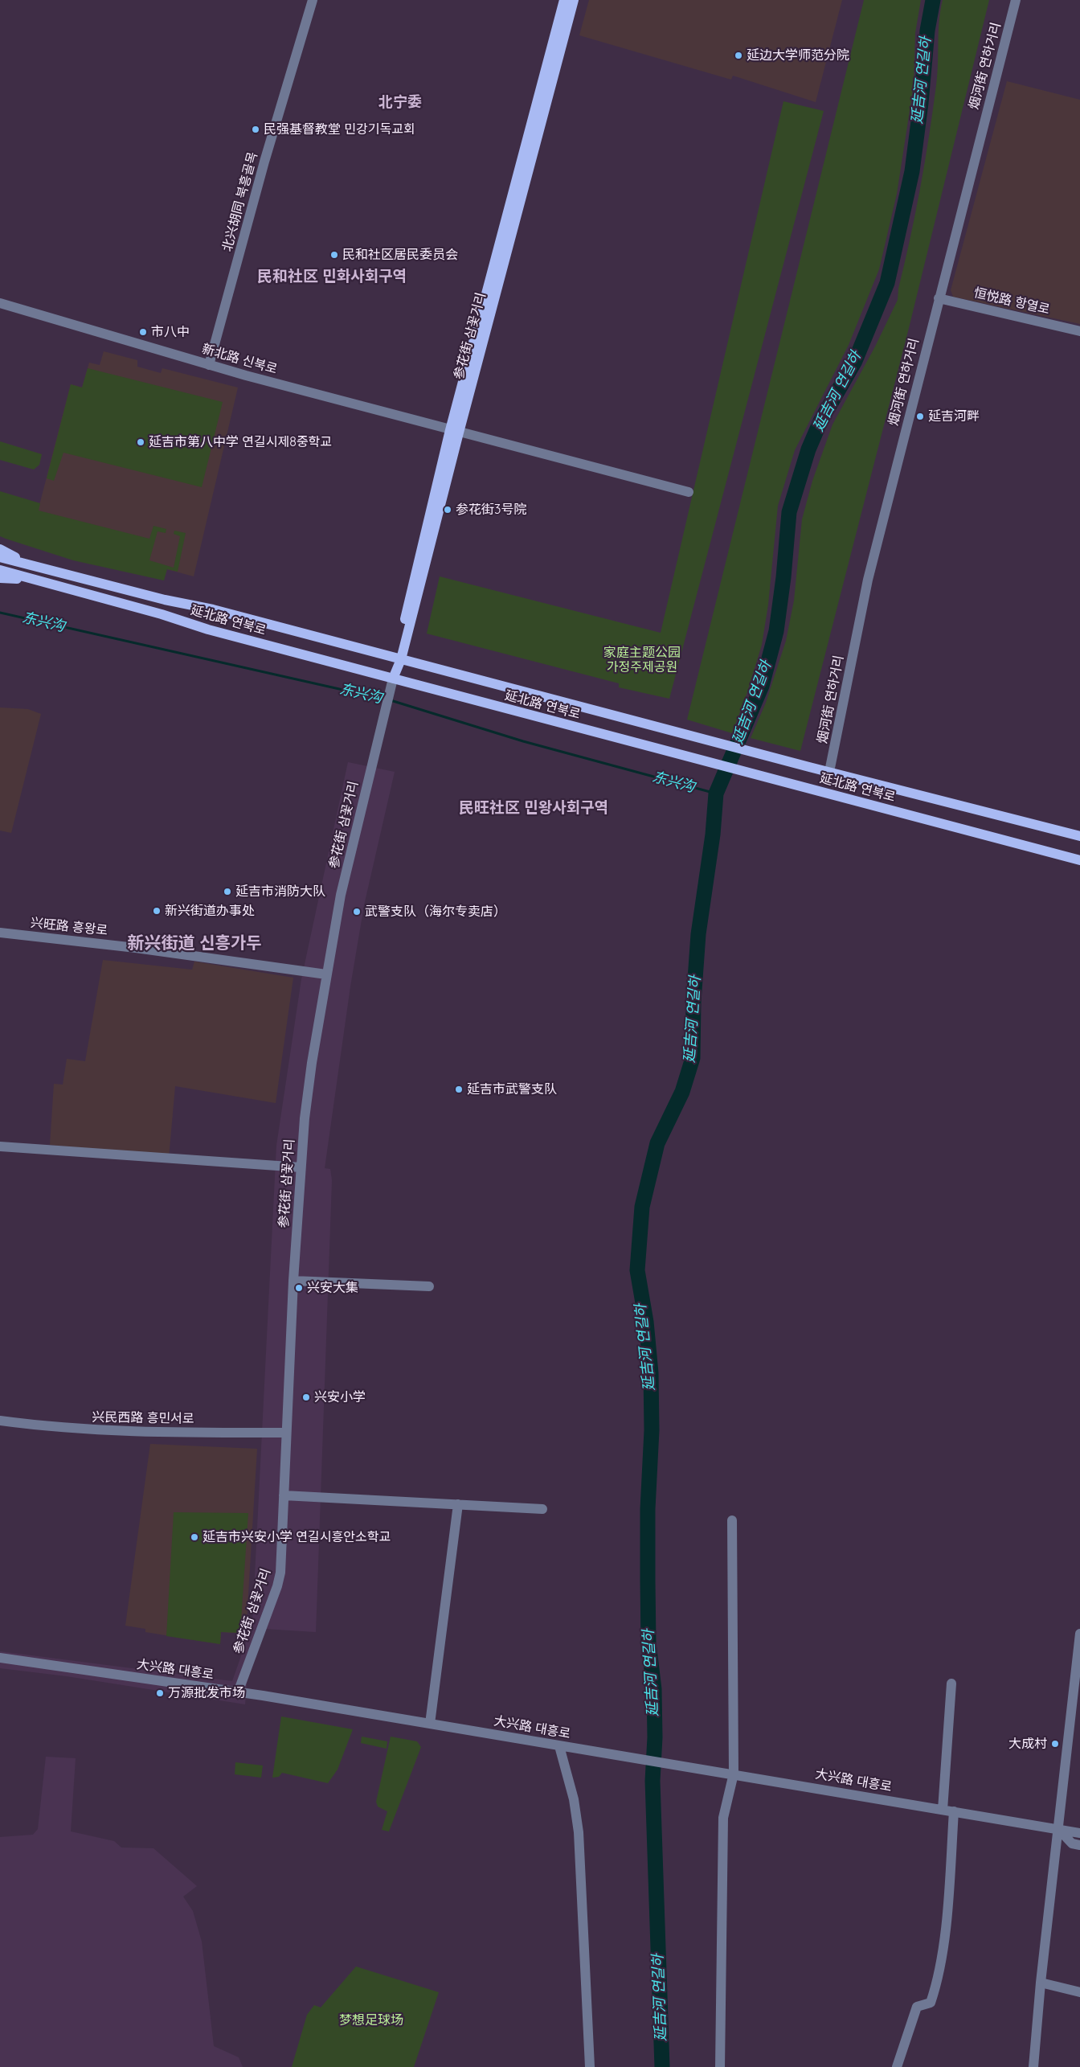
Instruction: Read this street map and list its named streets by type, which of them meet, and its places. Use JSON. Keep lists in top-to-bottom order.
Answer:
{
  "streets": {
    "main road": ["参花街 삼꽃거리", "延北路 연북로"],
    "street": [
      "烟河街 연하거리",
      "北兴胡同 북흥골목",
      "恒悦路 항열로",
      "新北路 신북로",
      "兴旺路 흥왕로",
      "兴民西路 흥민서로",
      "大兴路 대흥로"
    ]
  },
  "crossings": [
    ["烟河街 연하거리", "恒悦路 항열로"],
    ["烟河街 연하거리", "延北路 연북로"],
    ["北兴胡同 북흥골목", "新北路 신북로"],
    ["参花街 삼꽃거리", "新北路 신북로"],
    ["参花街 삼꽃거리", "延北路 연북로"],
    ["参花街 삼꽃거리", "兴旺路 흥왕로"],
    ["参花街 삼꽃거리", "兴民西路 흥민서로"],
    ["参花街 삼꽃거리", "大兴路 대흥로"]
  ],
  "districts": [
    "北宁委",
    "民和社区 민화사회구역",
    "民旺社区 민왕사회구역",
    "新兴街道 신흥가두"
  ],
  "water": ["延吉河 연길하", "东兴沟"],
  "parks": ["家庭主题公园 가정주제공원", "梦想足球场"],
  "places": [
    "延边大学师范分院",
    "民强基督教堂 민강기독교회",
    "民和社区居民委员会",
    "市八中",
    "延吉河畔",
    "延吉市第八中学 연길시제8중학교",
    "参花街3号院",
    "延吉市消防大队",
    "新兴街道办事处",
    "武警支队（海尔专卖店）",
    "延吉市武警支队",
    "兴安大集",
    "兴安小学",
    "延吉市兴安小学 연길시흥안소학교",
    "万源批发市场",
    "大成村"
  ]
}
